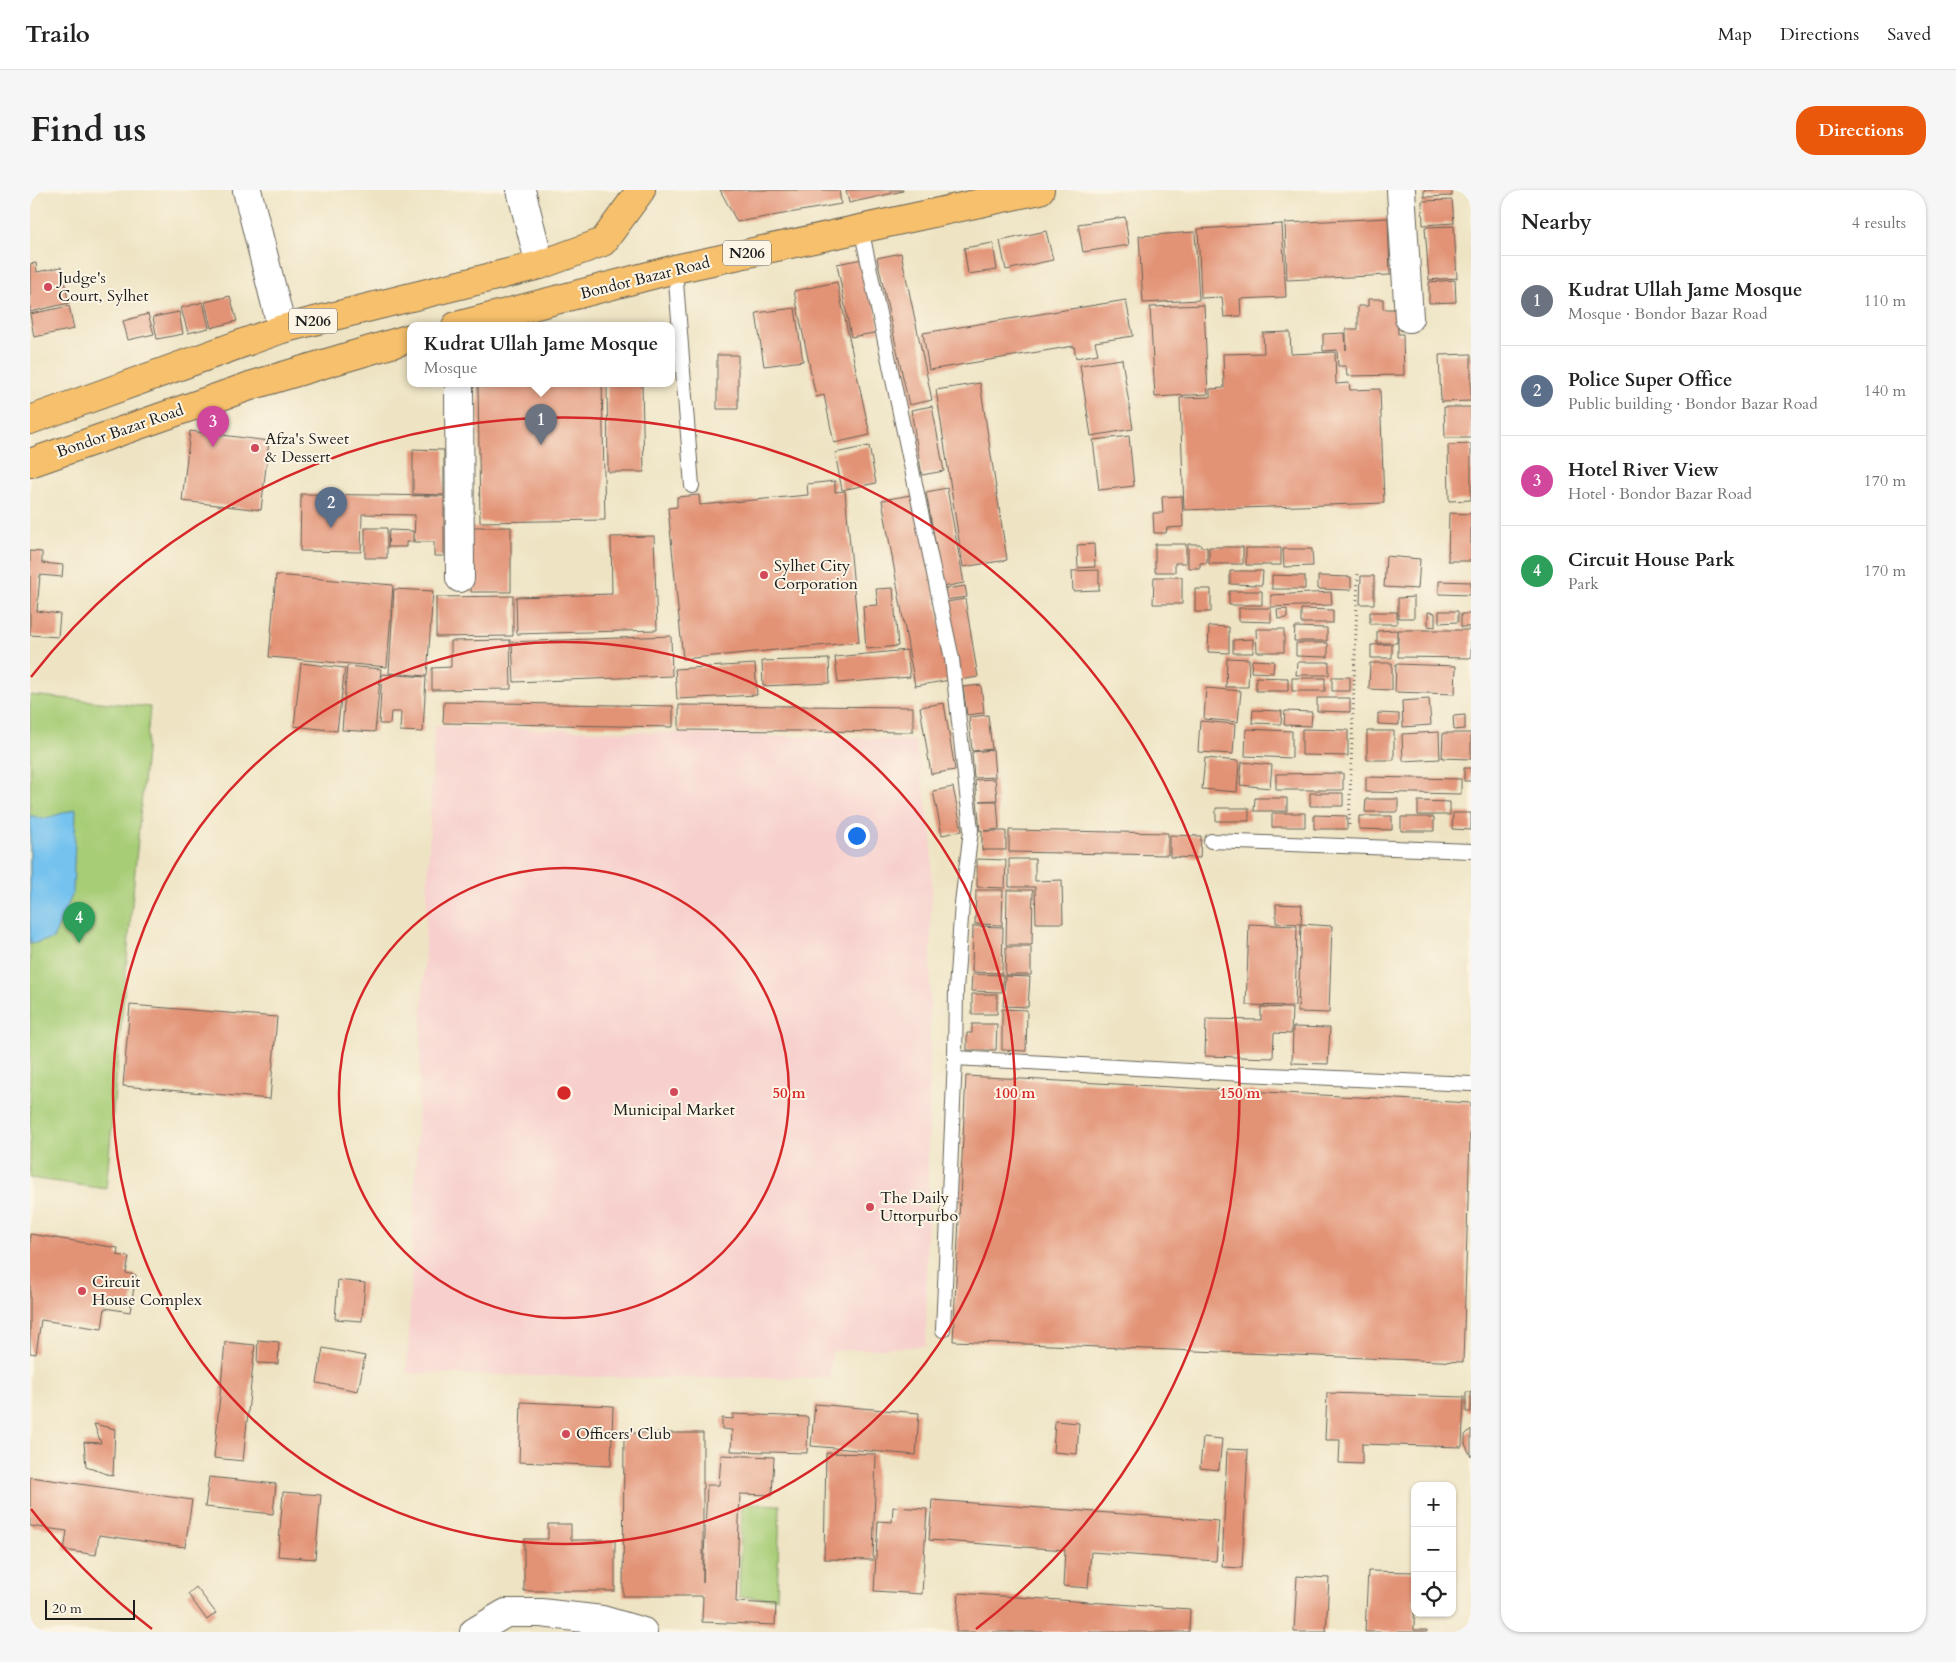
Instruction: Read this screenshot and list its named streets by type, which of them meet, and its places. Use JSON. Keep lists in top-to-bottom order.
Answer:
{
  "streets": {
    "highway": ["N206", "Bondor Bazar Road"]
  },
  "places": [
    "Judge's Court, Sylhet",
    "Afza's Sweet & Dessert",
    "Sylhet City Corporation",
    "Municipal Market",
    "The Daily Uttorpurbo",
    "Circuit House Complex",
    "Officers' Club"
  ],
  "scale_bar": "20 m",
  "page": {
    "header": "Trailo",
    "nav": ["Map", "Directions", "Saved"],
    "title": "Find us",
    "buttons": "Directions",
    "heading": ["Nearby", "4 results"],
    "list": [
      {
        "mark": "1",
        "name": "Kudrat Ullah Jame Mosque",
        "note": "Mosque · Bondor Bazar Road",
        "value": "110 m"
      },
      {
        "mark": "2",
        "name": "Police Super Office",
        "note": "Public building · Bondor Bazar Road",
        "value": "140 m"
      },
      {
        "mark": "3",
        "name": "Hotel River View",
        "note": "Hotel · Bondor Bazar Road",
        "value": "170 m"
      },
      {
        "mark": "4",
        "name": "Circuit House Park",
        "note": "Park",
        "value": "170 m"
      }
    ],
    "popup": ["Kudrat Ullah Jame Mosque", "Mosque"],
    "pins": [
      "1",
      "3",
      "2",
      "4"
    ],
    "map_buttons": ["+", "−"],
    "scale": "20 m"
  },
  "rings": ["50 m", "100 m", "150 m"]
}
